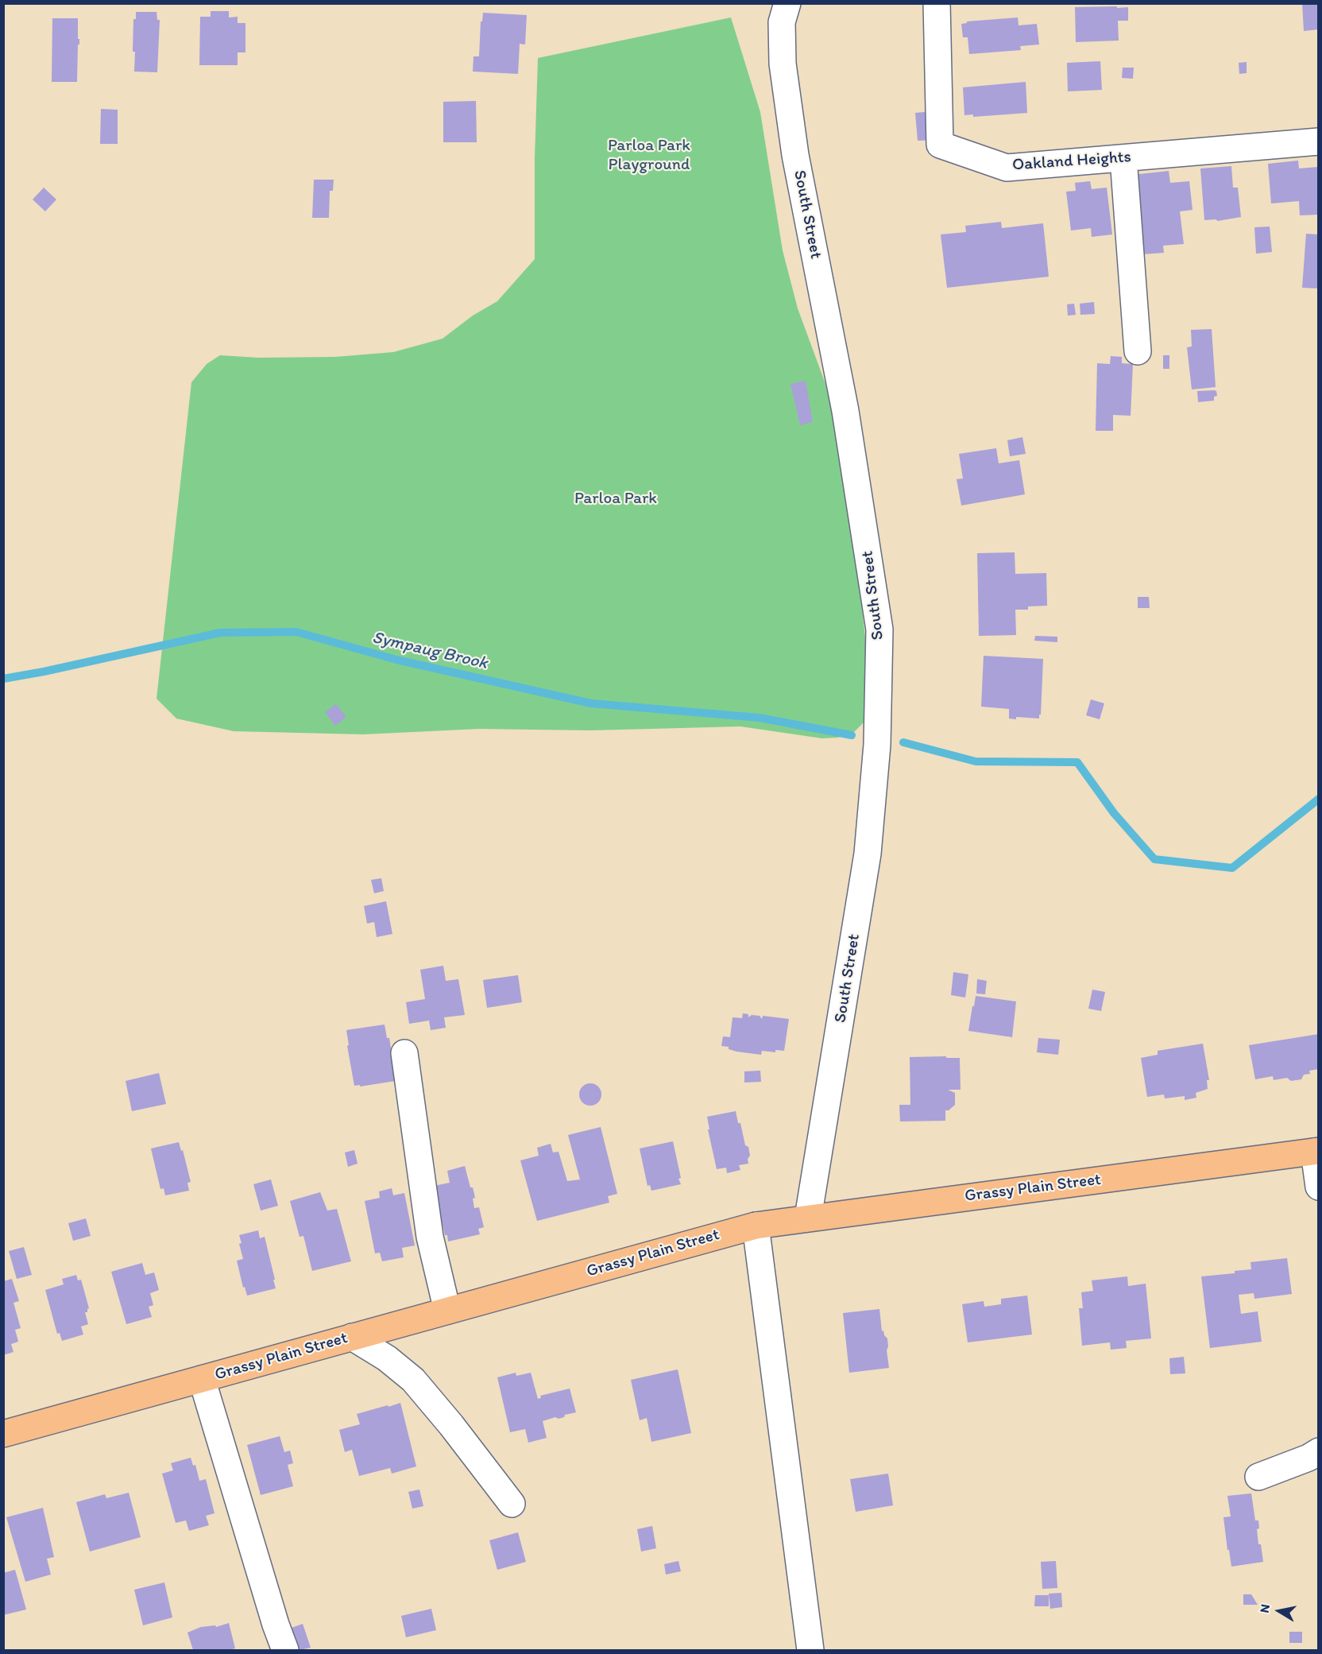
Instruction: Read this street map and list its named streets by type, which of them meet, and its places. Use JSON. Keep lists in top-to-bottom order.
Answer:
{
  "streets": {
    "main road": ["Grassy Plain Street"],
    "street": ["Oakland Heights", "South Street"]
  },
  "crossings": [
    ["South Street", "Grassy Plain Street"]
  ],
  "water": ["Sympaug Brook"],
  "parks": ["Parloa Park Playground", "Parloa Park"],
  "north": "left"
}
